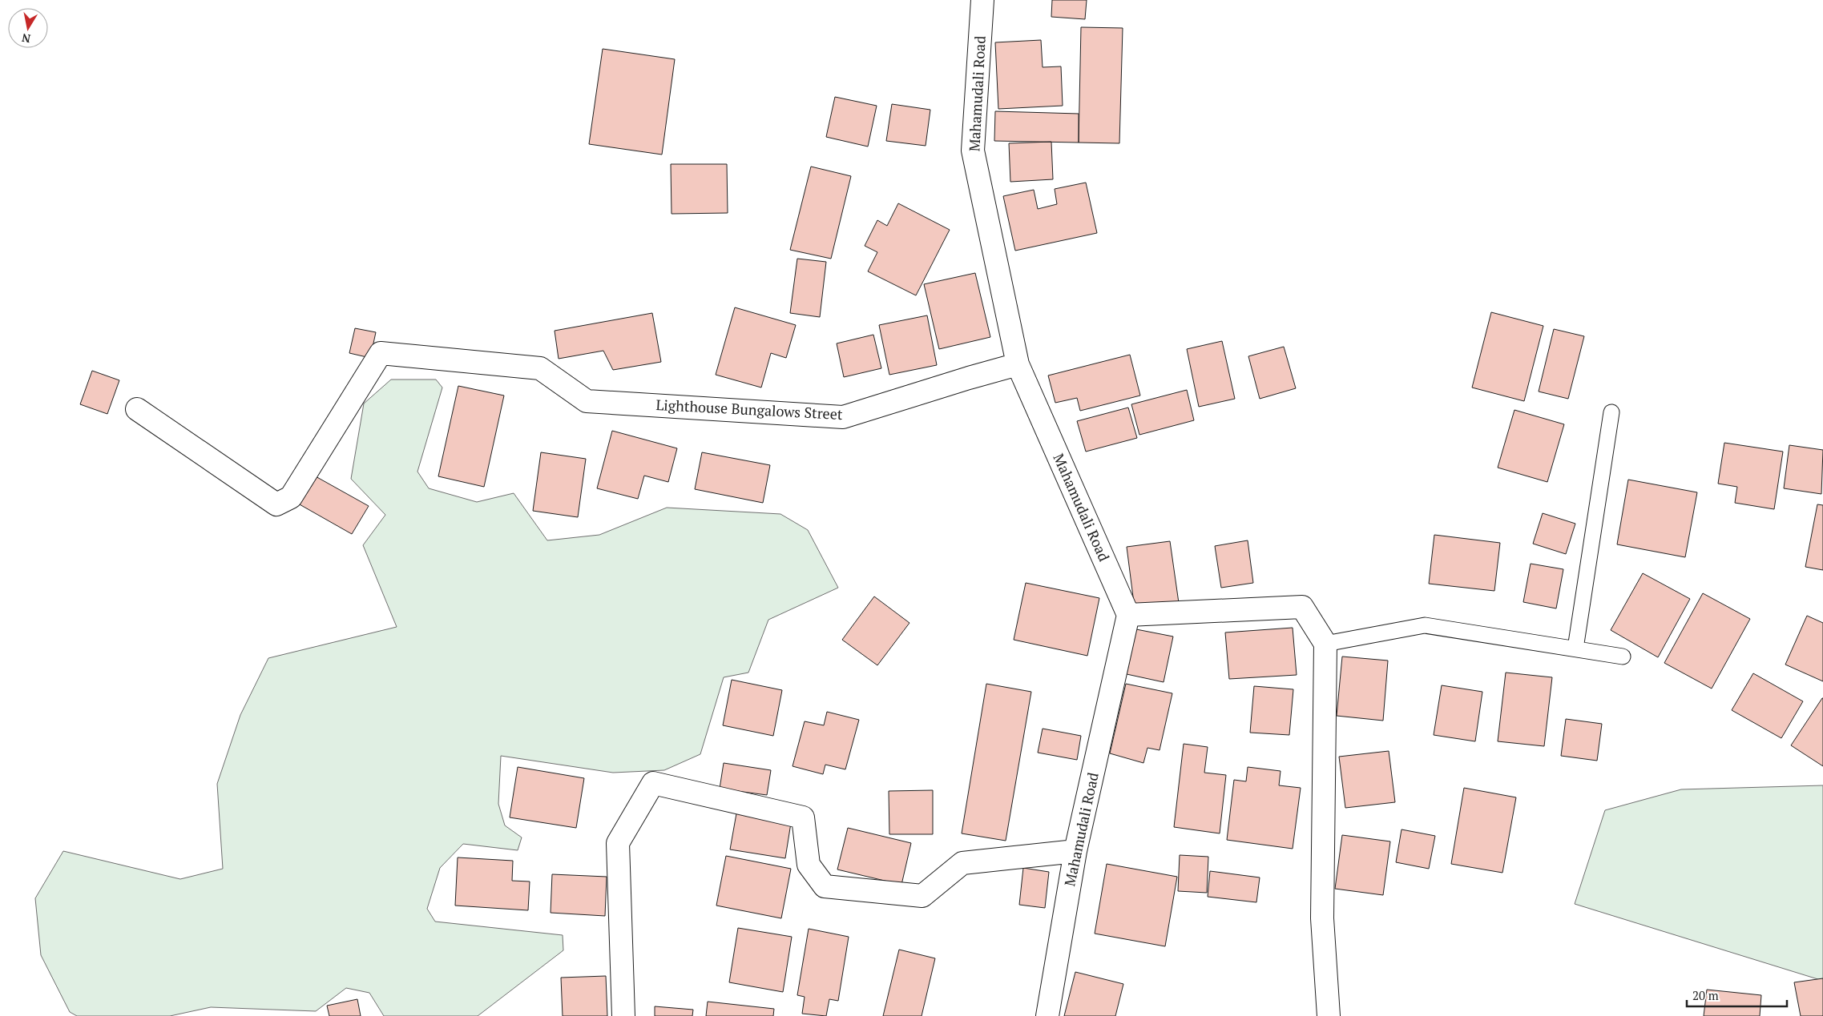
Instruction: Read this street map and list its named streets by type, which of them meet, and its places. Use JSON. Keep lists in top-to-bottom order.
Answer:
{
  "streets": {
    "street": ["Mahamudali Road", "Lighthouse Bungalows Street"]
  },
  "crossings": [
    ["Mahamudali Road", "Lighthouse Bungalows Street"]
  ],
  "scale_bar": "20 m",
  "north": "bottom"
}
